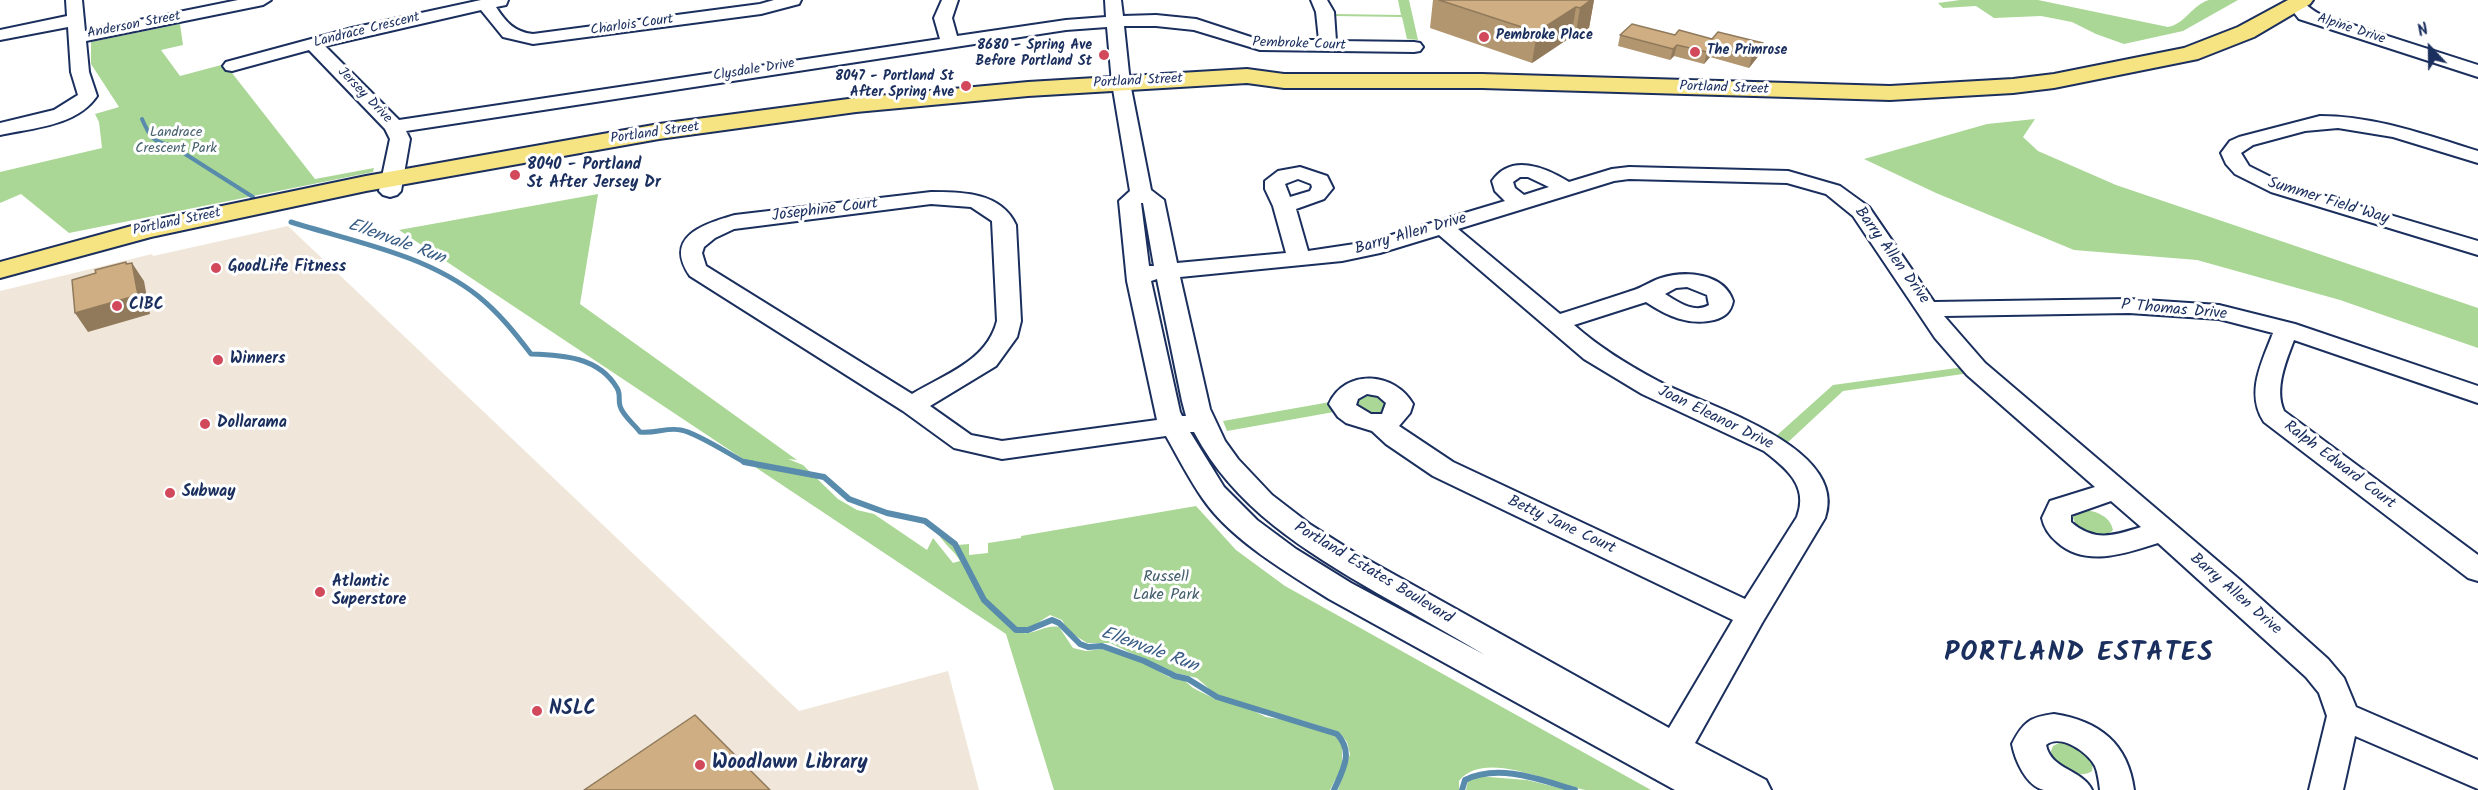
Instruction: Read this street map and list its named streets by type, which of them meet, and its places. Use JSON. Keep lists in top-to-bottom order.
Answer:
{
  "streets": {
    "main road": ["Portland Street"],
    "street": [
      "Anderson Street",
      "Charlois Court",
      "Alpine Drive",
      "Landrace Crescent",
      "Pembroke Court",
      "Clysdale Drive",
      "Jersey Drive",
      "Summer Field Way",
      "Josephine Court",
      "Barry Allen Drive",
      "P Thomas Drive",
      "Joan Eleanor Drive",
      "Ralph Edward Court",
      "Betty Jane Court",
      "Portland Estates Boulevard"
    ]
  },
  "crossings": [
    ["Charlois Court", "Landrace Crescent"],
    ["Alpine Drive", "Portland Street"],
    ["Landrace Crescent", "Jersey Drive"],
    ["Pembroke Court", "Clysdale Drive"],
    ["Pembroke Court", "Portland Estates Boulevard"],
    ["Clysdale Drive", "Jersey Drive"],
    ["Clysdale Drive", "Portland Estates Boulevard"],
    ["Portland Street", "Jersey Drive"],
    ["Portland Street", "Portland Estates Boulevard"],
    ["Josephine Court", "Portland Estates Boulevard"],
    ["Barry Allen Drive", "P Thomas Drive"],
    ["Barry Allen Drive", "Joan Eleanor Drive"],
    ["Barry Allen Drive", "Portland Estates Boulevard"],
    ["P Thomas Drive", "Ralph Edward Court"],
    ["Joan Eleanor Drive", "Betty Jane Court"],
    ["Joan Eleanor Drive", "Portland Estates Boulevard"]
  ],
  "districts": ["PORTLAND ESTATES"],
  "water": ["Ellenvale Run"],
  "parks": ["Landrace Crescent Park", "Russell Lake Park"],
  "places": [
    "Pembroke Place",
    "The Primrose",
    "8680 - Spring Ave Before Portland St",
    "8047 - Portland St After Spring Ave",
    "8040 - Portland St After Jersey Dr",
    "GoodLife Fitness",
    "CIBC",
    "Winners",
    "Dollarama",
    "Subway",
    "Atlantic Superstore",
    "NSLC",
    "Woodlawn Library"
  ],
  "north": "top"
}
